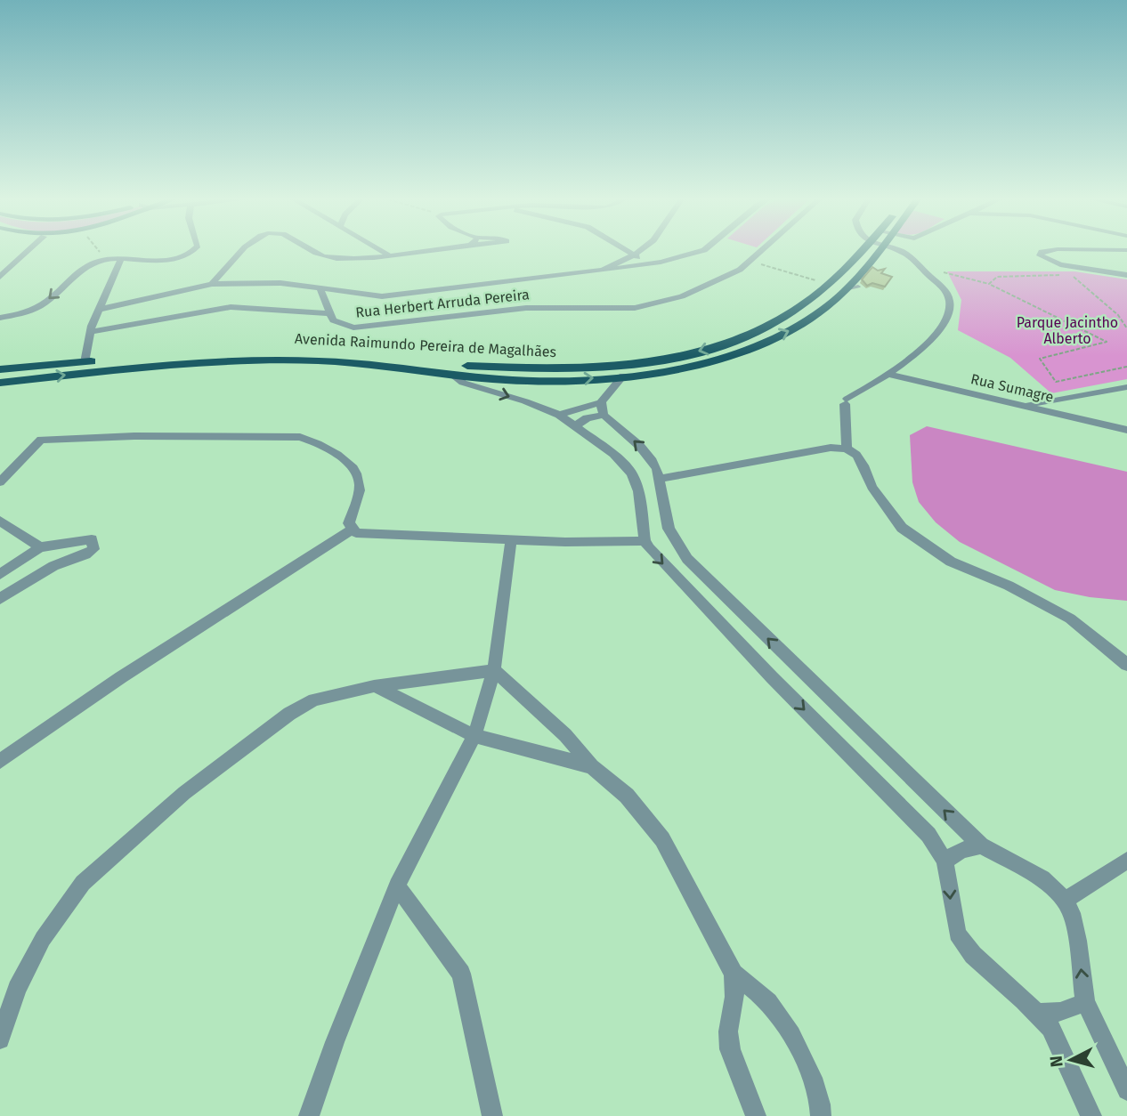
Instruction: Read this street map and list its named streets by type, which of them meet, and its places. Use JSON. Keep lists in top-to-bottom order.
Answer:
{
  "streets": {
    "main road": ["Avenida Raimundo Pereira de Magalhães"],
    "street": ["Rua Herbert Arruda Pereira", "Rua Sumagre"]
  },
  "parks": ["Parque Jacintho Alberto"],
  "north": "left"
}
